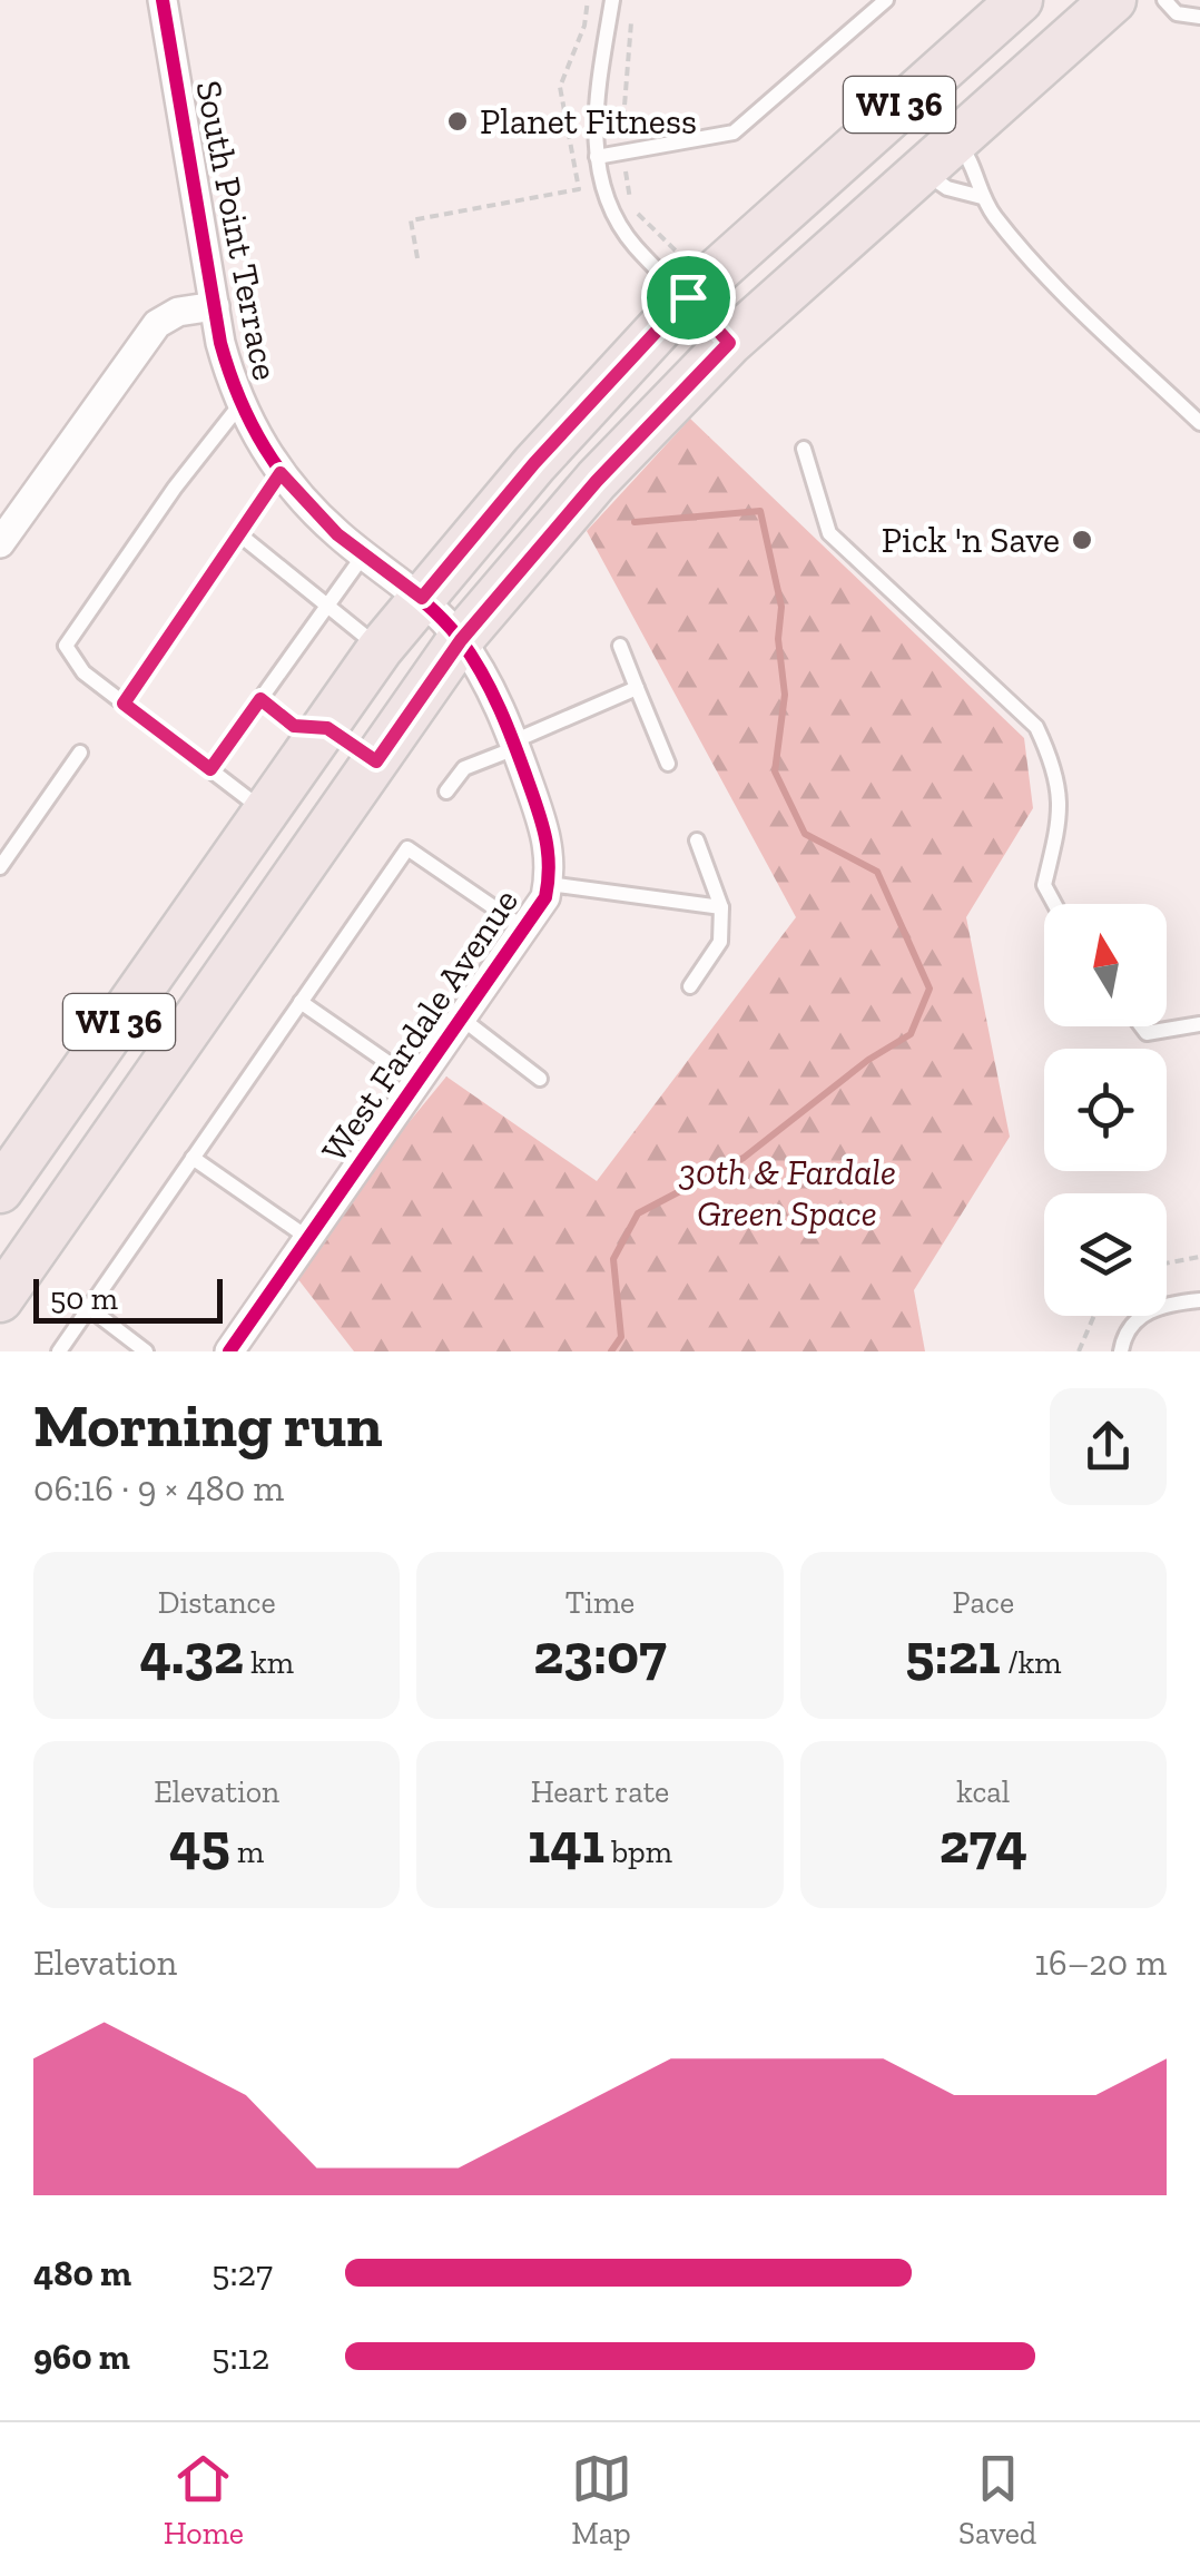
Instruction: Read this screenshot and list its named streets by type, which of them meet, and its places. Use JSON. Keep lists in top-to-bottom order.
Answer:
{
  "streets": {
    "main road": ["WI 36"],
    "street": ["South Point Terrace", "West Fardale Avenue"]
  },
  "crossings": [
    ["WI 36", "South Point Terrace"],
    ["WI 36", "West Fardale Avenue"],
    ["South Point Terrace", "West Fardale Avenue"]
  ],
  "parks": ["30th & Fardale Green Space"],
  "places": ["Planet Fitness", "Pick 'n Save"],
  "scale_bar": "50 m",
  "north": "top",
  "page": {
    "scale": "50 m",
    "heading": ["Morning run", "06:16 · 9 × 480 m"],
    "stats": [
      ["Distance", "4.32 km"],
      ["Time", "23:07"],
      ["Pace", "5:21 /km"],
      ["Elevation", "45 m"],
      ["Heart rate", "141 bpm"],
      ["kcal", "274"]
    ],
    "chart": ["Elevation", "16–20 m"],
    "list": [
      {
        "name": "480 m",
        "note": "5:27"
      },
      {
        "name": "960 m",
        "note": "5:12"
      }
    ],
    "tabs": ["Home", "Map", "Saved"]
  }
}
